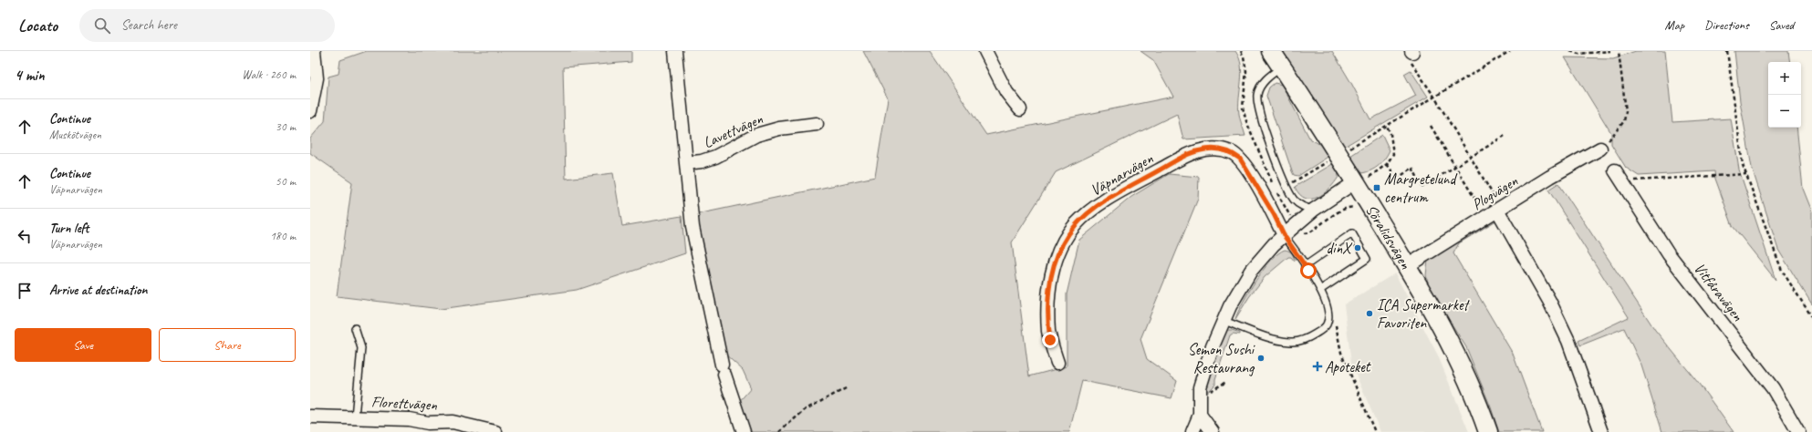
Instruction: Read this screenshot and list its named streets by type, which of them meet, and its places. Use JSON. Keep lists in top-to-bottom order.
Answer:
{
  "streets": {
    "street": [
      "Lavettvägen",
      "Väpnarvägen",
      "Plogvägen",
      "Söralidsvägen",
      "Vitfåravägen",
      "Florettvägen"
    ]
  },
  "crossings": [
    ["Plogvägen", "Söralidsvägen"]
  ],
  "places": {
    "transit": ["Margretelund centrum"],
    "other": ["dinX", "ICA Supermarket Favoriten", "Semon Sushi Restaurang"],
    "health": ["Apoteket"]
  },
  "page": {
    "header": "Locato",
    "search": "Search here",
    "nav": ["Map", "Directions", "Saved"],
    "heading": ["4 min", "Walk · 260 m"],
    "map_buttons": ["+", "−"],
    "list": [
      ["Continue", "Muskötvägen", "30 m"],
      ["Continue", "Väpnarvägen", "50 m"],
      ["Turn left", "Väpnarvägen", "180 m"],
      "Arrive at destination"
    ],
    "buttons": ["Save", "Share"]
  }
}
